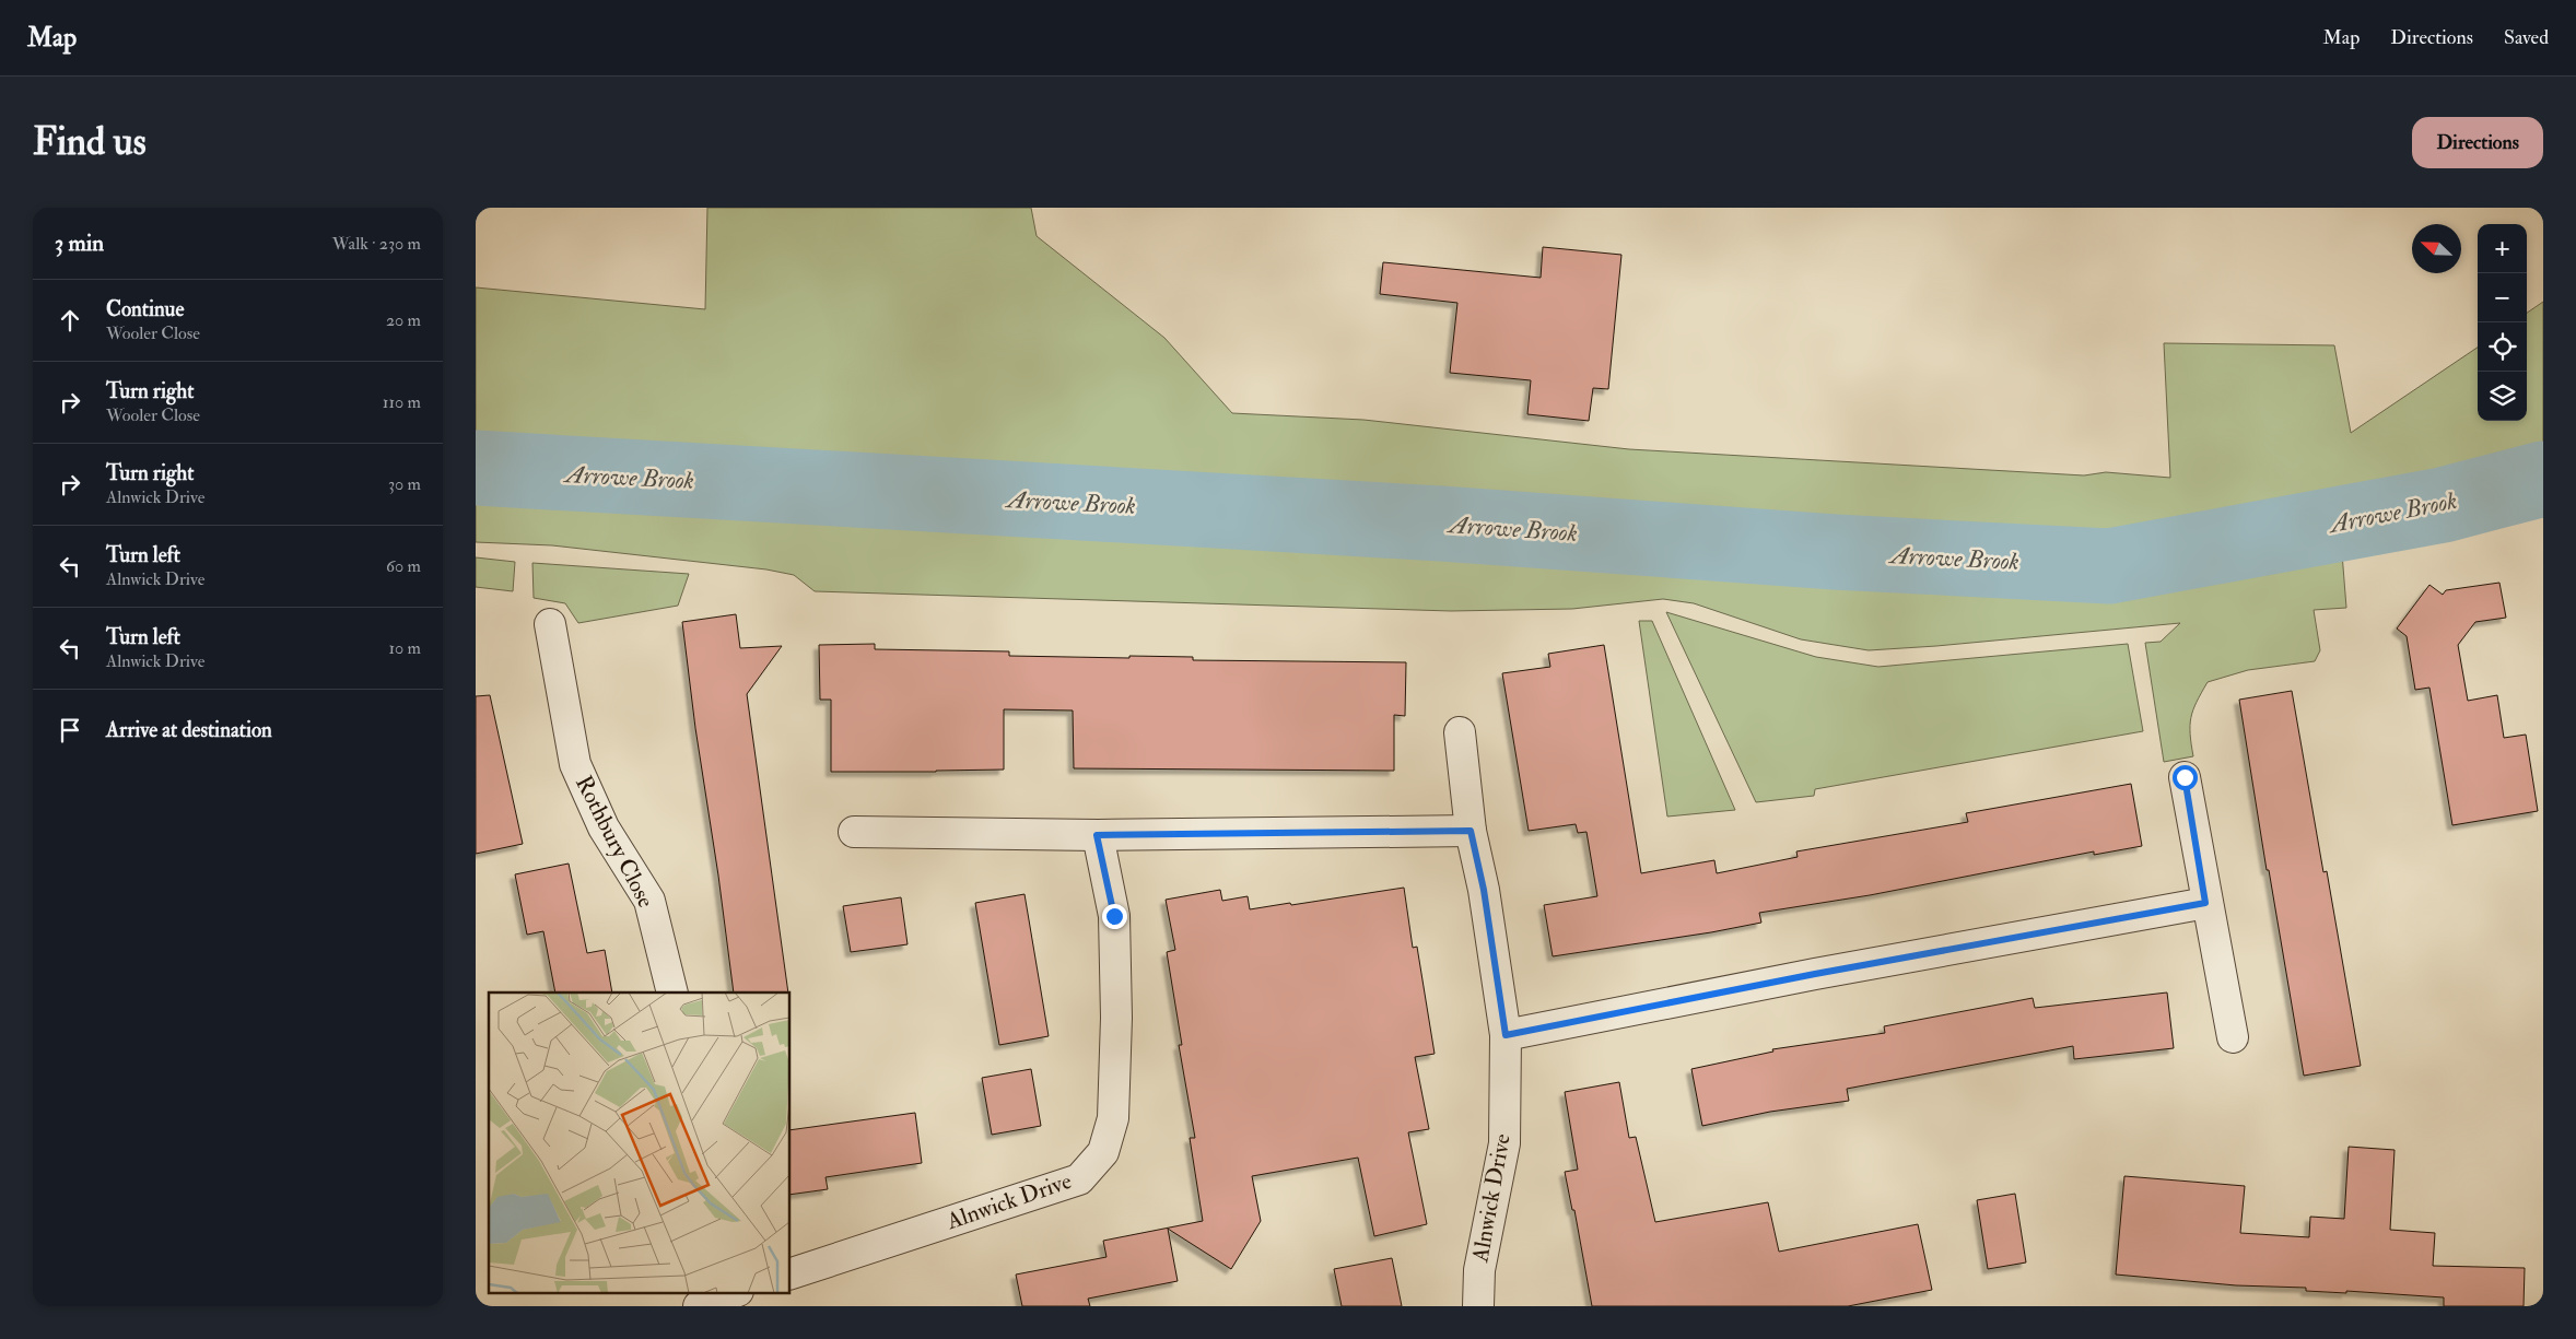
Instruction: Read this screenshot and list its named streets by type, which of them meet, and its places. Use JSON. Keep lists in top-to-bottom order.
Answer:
{
  "streets": {
    "street": ["Rothbury Close", "Alnwick Drive"]
  },
  "water": ["Arrowe Brook"],
  "north": "top left",
  "page": {
    "header": "Map",
    "nav": ["Map", "Directions", "Saved"],
    "buttons": "Directions",
    "title": "Find us",
    "heading": ["3 min", "Walk · 230 m"],
    "map_buttons": ["+", "−"],
    "list": [
      ["Continue", "Wooler Close", "20 m"],
      ["Turn right", "Wooler Close", "110 m"],
      ["Turn right", "Alnwick Drive", "30 m"],
      ["Turn left", "Alnwick Drive", "60 m"],
      ["Turn left", "Alnwick Drive", "10 m"],
      "Arrive at destination"
    ]
  }
}
